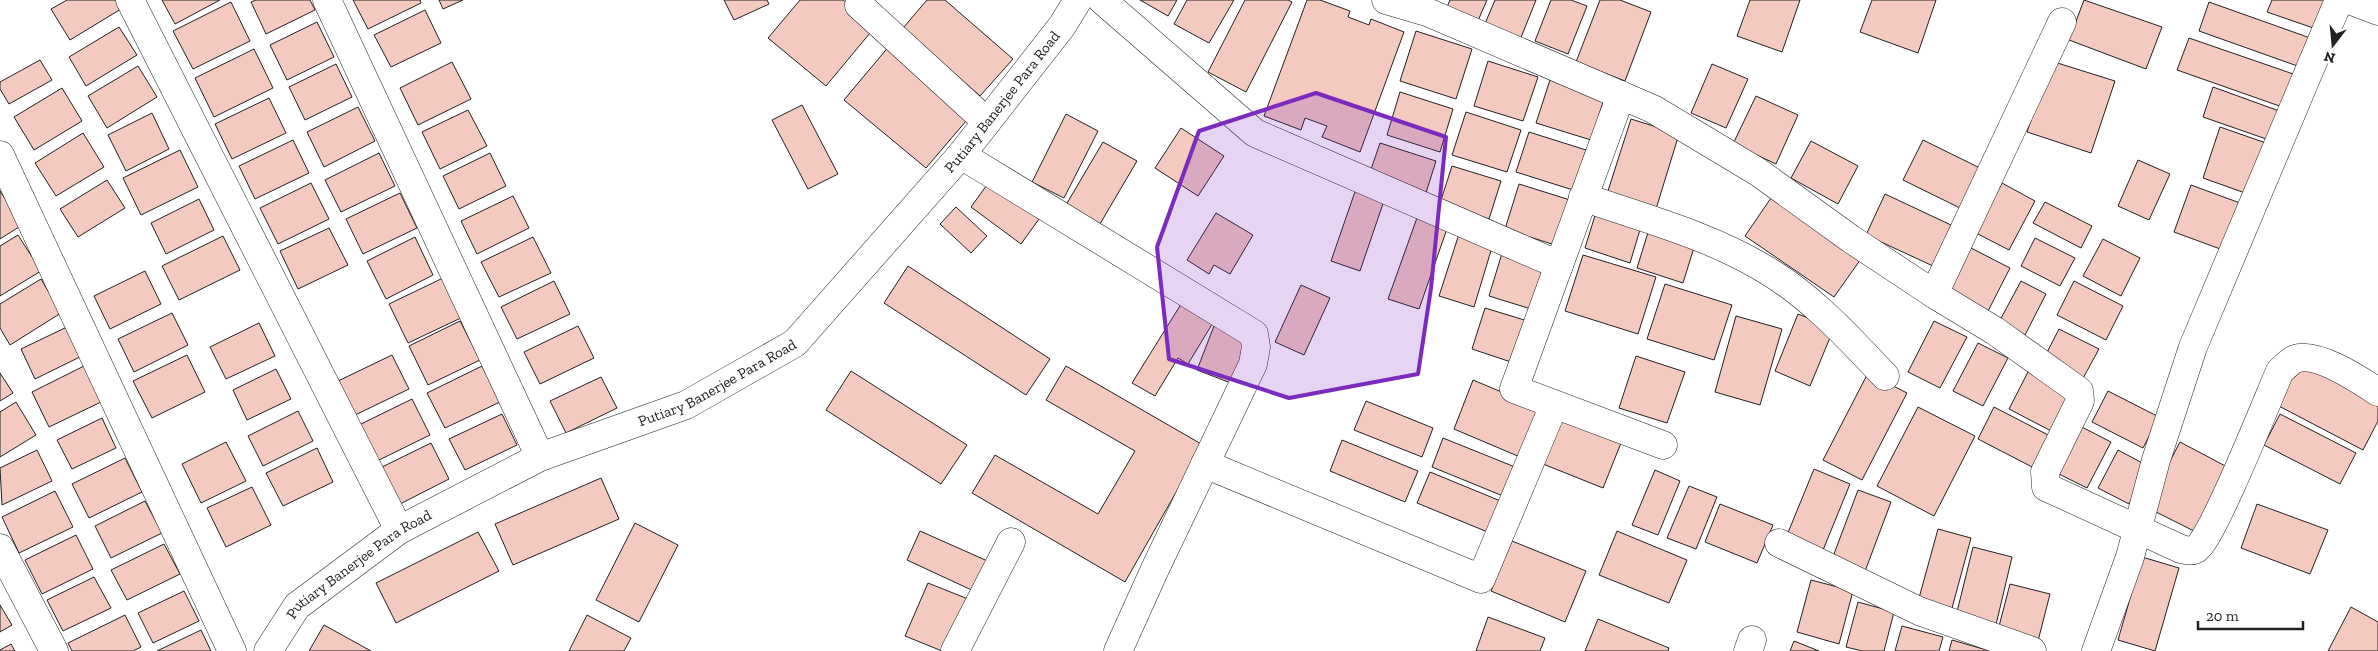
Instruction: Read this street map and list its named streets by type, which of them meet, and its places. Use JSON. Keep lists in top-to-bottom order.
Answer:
{
  "streets": {
    "street": ["Putiary Banerjee Para Road"]
  },
  "scale_bar": "20 m",
  "north": "bottom"
}
